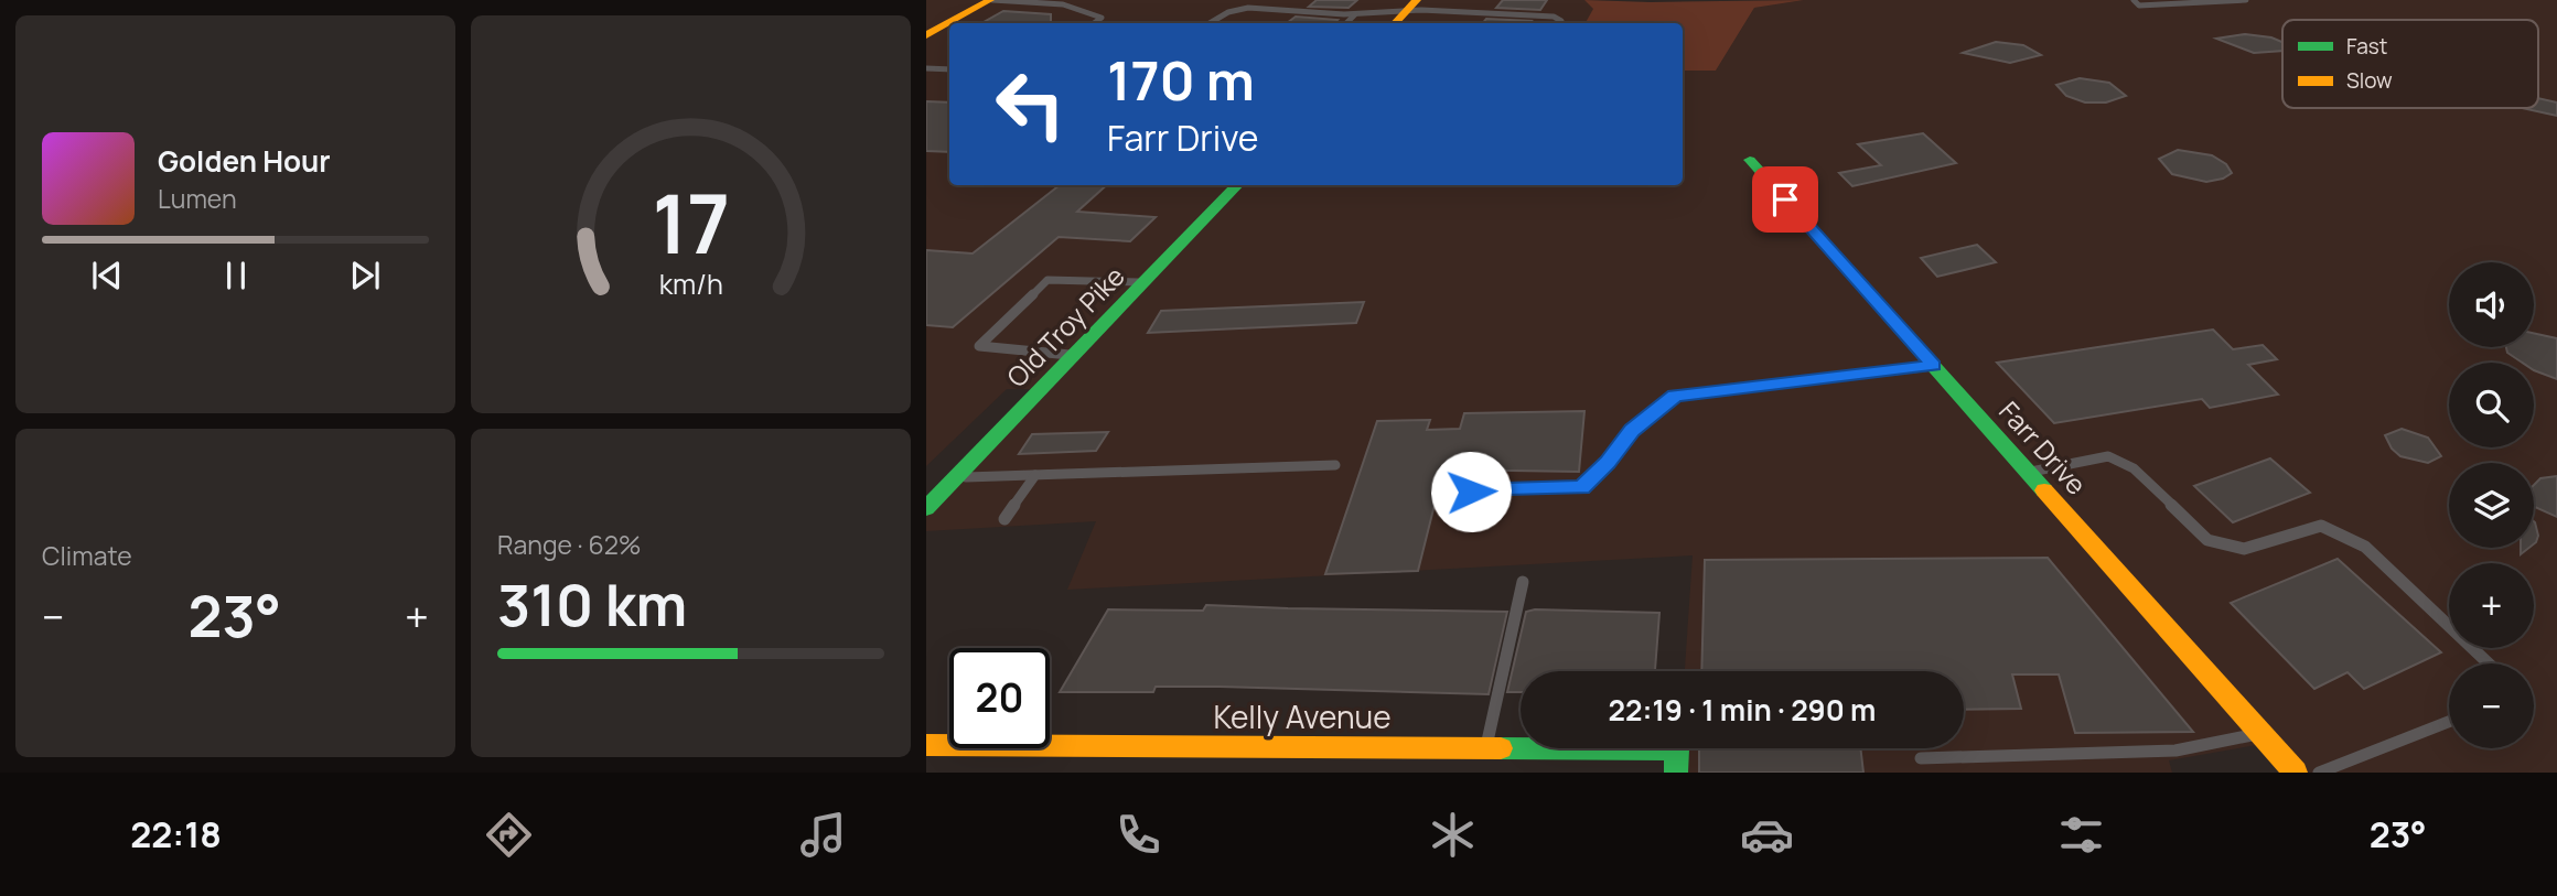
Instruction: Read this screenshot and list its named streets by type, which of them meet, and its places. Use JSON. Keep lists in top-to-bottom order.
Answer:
{
  "streets": {
    "street": ["Old Troy Pike", "Farr Drive", "Kelly Avenue"]
  },
  "legend": ["Fast", "Slow"],
  "page": {
    "turn": ["170 m", "Farr Drive"],
    "song": ["Golden Hour", "Lumen"],
    "map_buttons": ["+", "−"],
    "tile": [
      "Climate",
      ["Range · 62%", "310 km"]
    ],
    "heat": ["−", "23°", "+"],
    "limit": "20",
    "trip": "22:19 · 1 min · 290 m",
    "tabs": ["22:18", "23°"],
    "gauge": ["17", "km/h"]
  }
}
